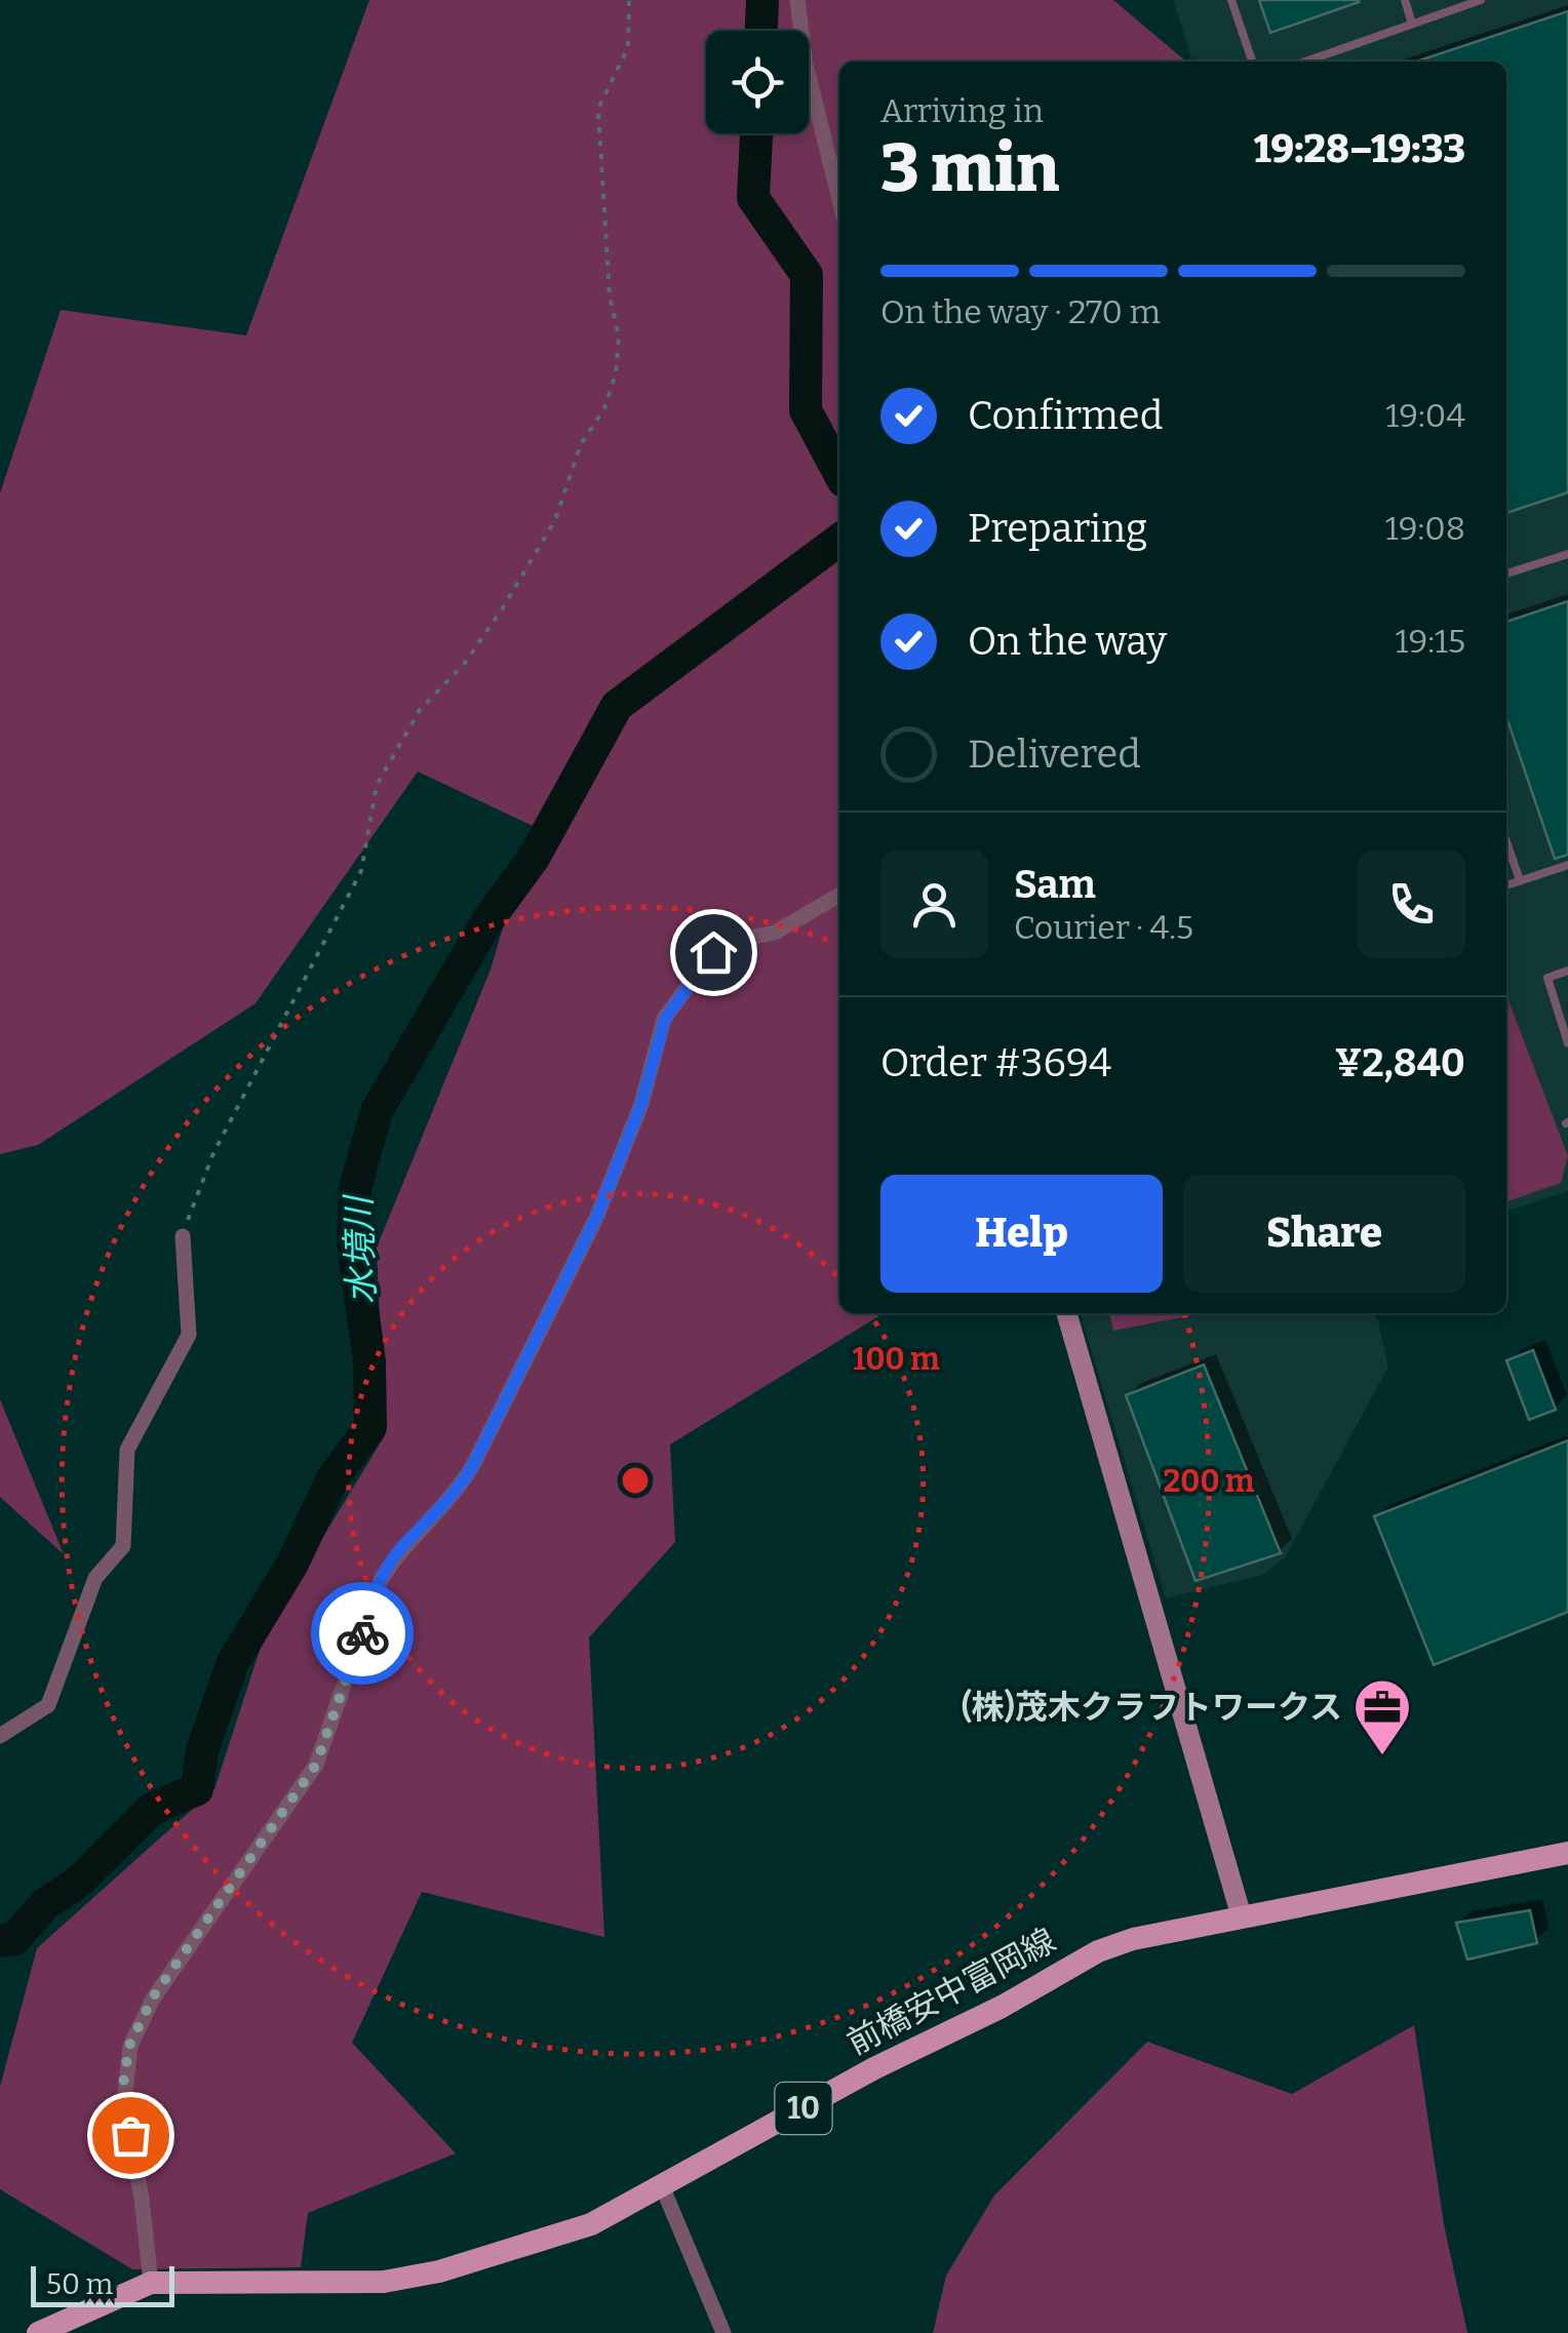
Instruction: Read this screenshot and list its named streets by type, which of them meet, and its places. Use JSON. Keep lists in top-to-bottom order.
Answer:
{
  "streets": {
    "main road": ["前橋安中富岡線", "10"]
  },
  "water": ["水境川"],
  "places": {
    "office": ["(株)茂木クラフトワークス"]
  },
  "scale_bar": "50 m",
  "page": {
    "heading": ["3 min", "Arriving in", "19:28–19:33"],
    "panel": [
      "Sam",
      "Courier · 4.5",
      "Order #3694",
      "¥2,840"
    ],
    "bar": "On the way · 270 m",
    "list": [
      ["Confirmed", "19:04"],
      ["Preparing", "19:08"],
      ["On the way", "19:15"],
      "Delivered"
    ],
    "buttons": ["Help", "Share"],
    "scale": "50 m"
  },
  "rings": ["100 m", "200 m"]
}
